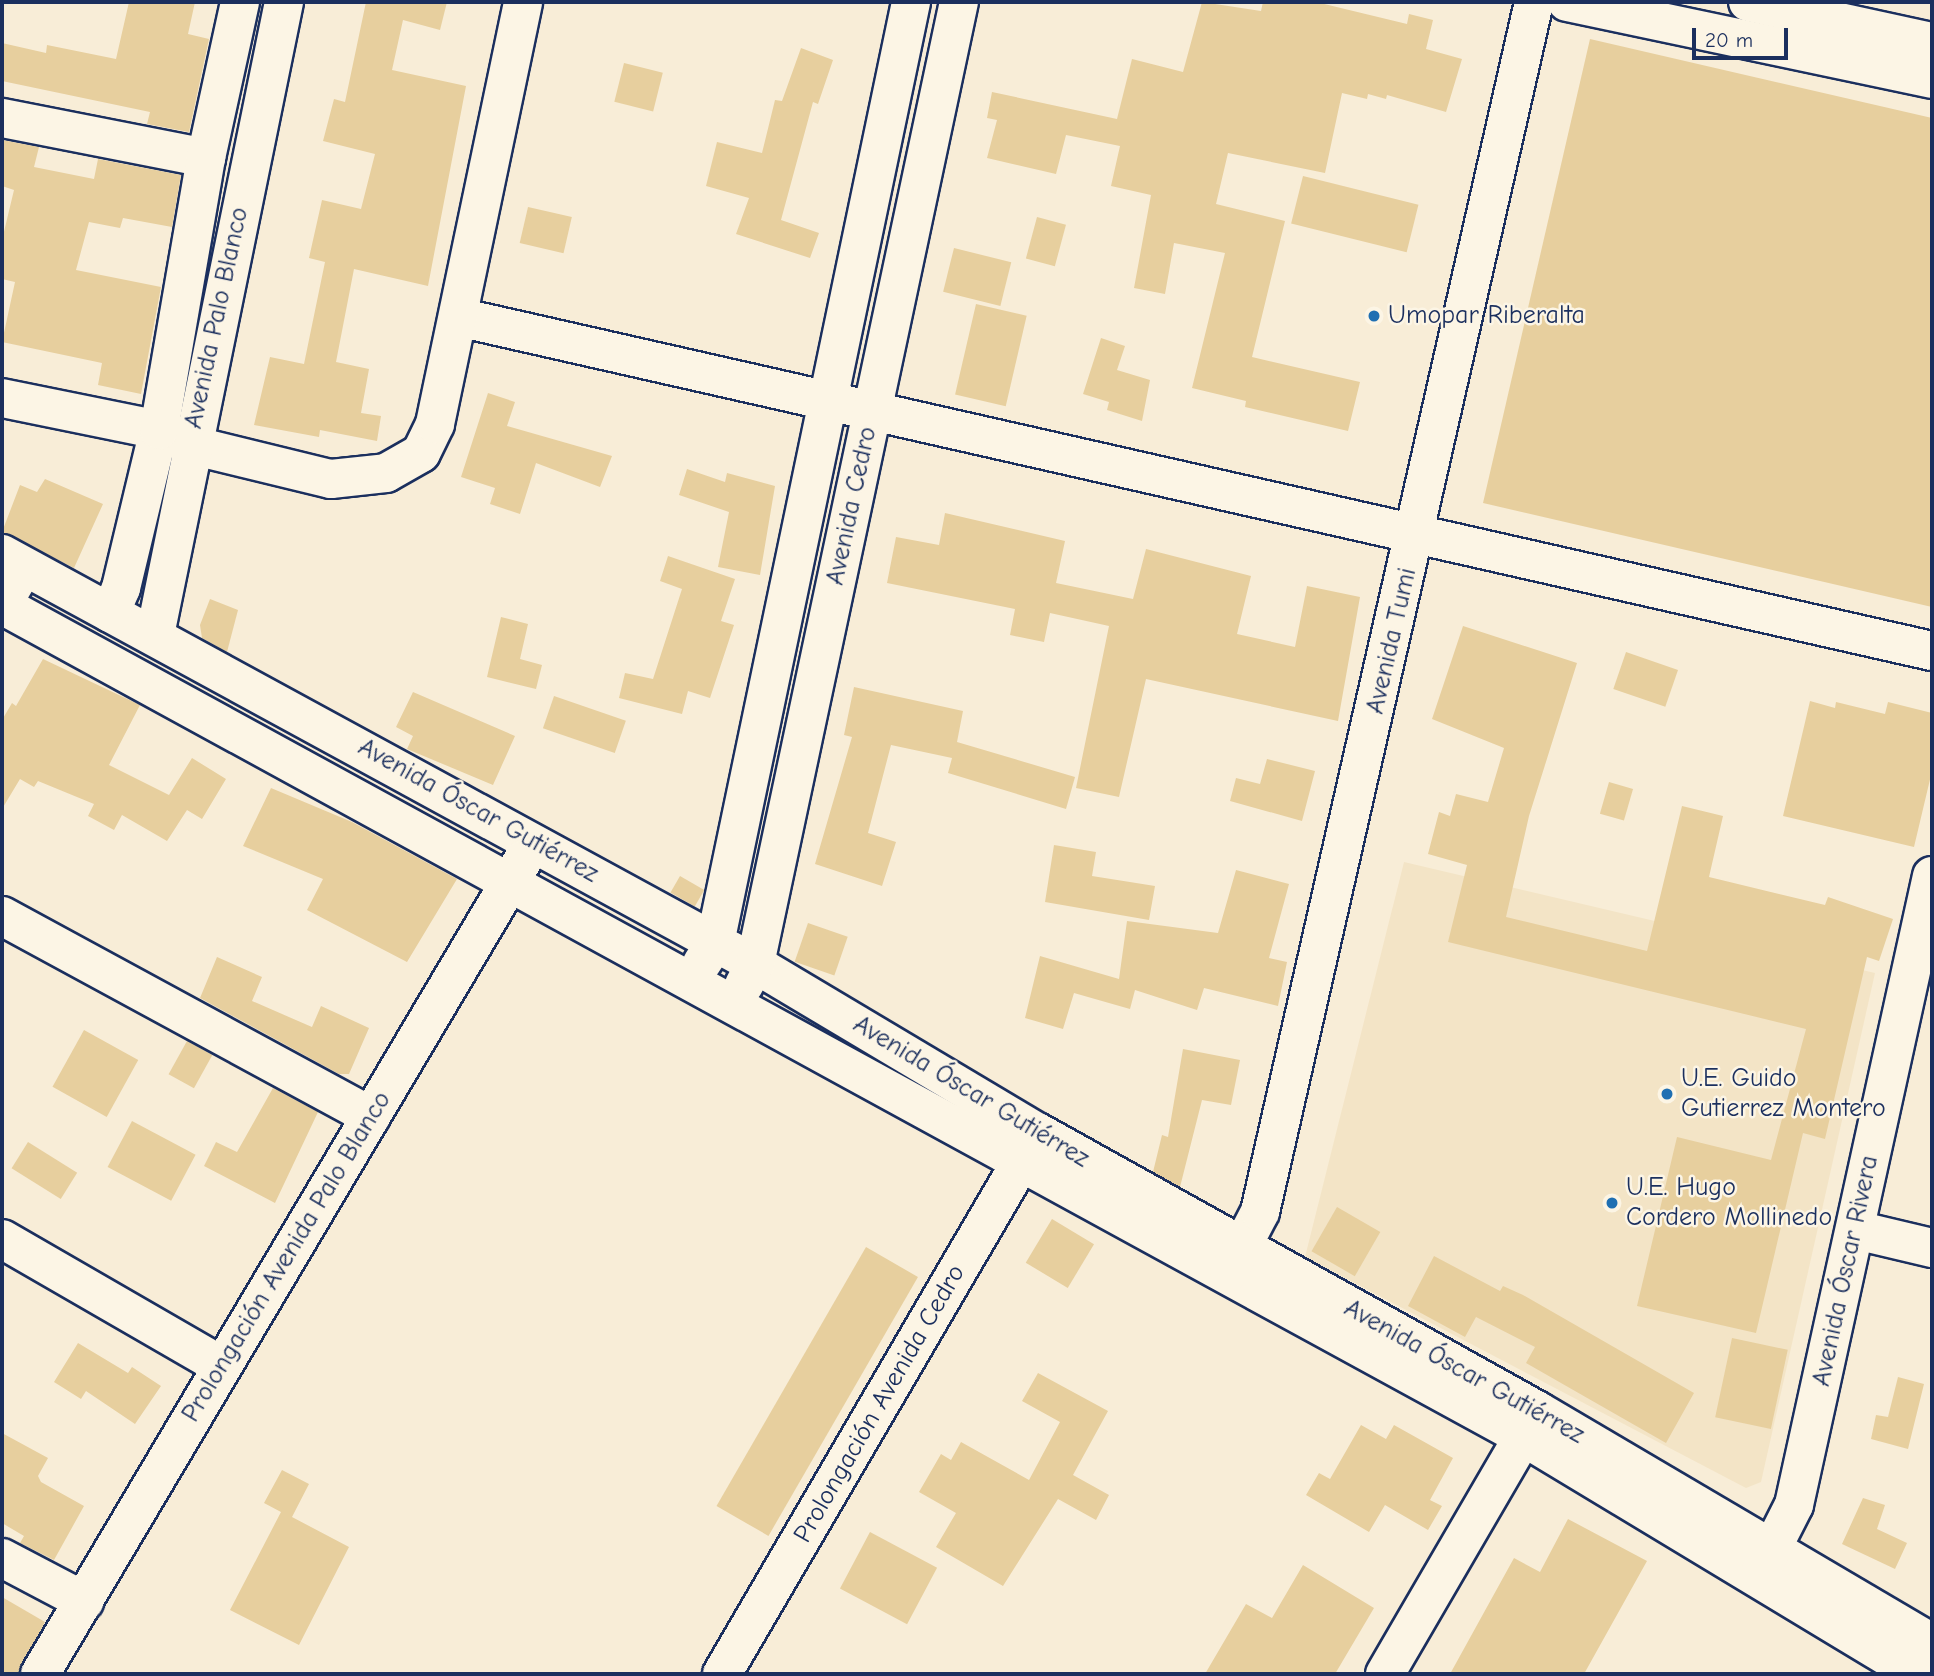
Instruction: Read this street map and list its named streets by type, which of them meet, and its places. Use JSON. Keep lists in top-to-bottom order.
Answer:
{
  "streets": {
    "street": [
      "Avenida Palo Blanco",
      "Avenida Cedro",
      "Avenida Tumi",
      "Avenida Óscar Gutiérrez",
      "Prolongación Avenida Palo Blanco",
      "Avenida Óscar Rivera",
      "Prolongación Avenida Cedro"
    ]
  },
  "crossings": [
    ["Avenida Palo Blanco", "Avenida Óscar Gutiérrez"],
    ["Avenida Cedro", "Avenida Óscar Gutiérrez"],
    ["Avenida Tumi", "Avenida Óscar Gutiérrez"],
    ["Avenida Óscar Gutiérrez", "Prolongación Avenida Palo Blanco"],
    ["Avenida Óscar Gutiérrez", "Avenida Óscar Rivera"],
    ["Avenida Óscar Gutiérrez", "Prolongación Avenida Cedro"]
  ],
  "places": ["Umopar Riberalta", "U.E. Guido Gutierrez Montero", "U.E. Hugo Cordero Mollinedo"],
  "scale_bar": "20 m"
}
